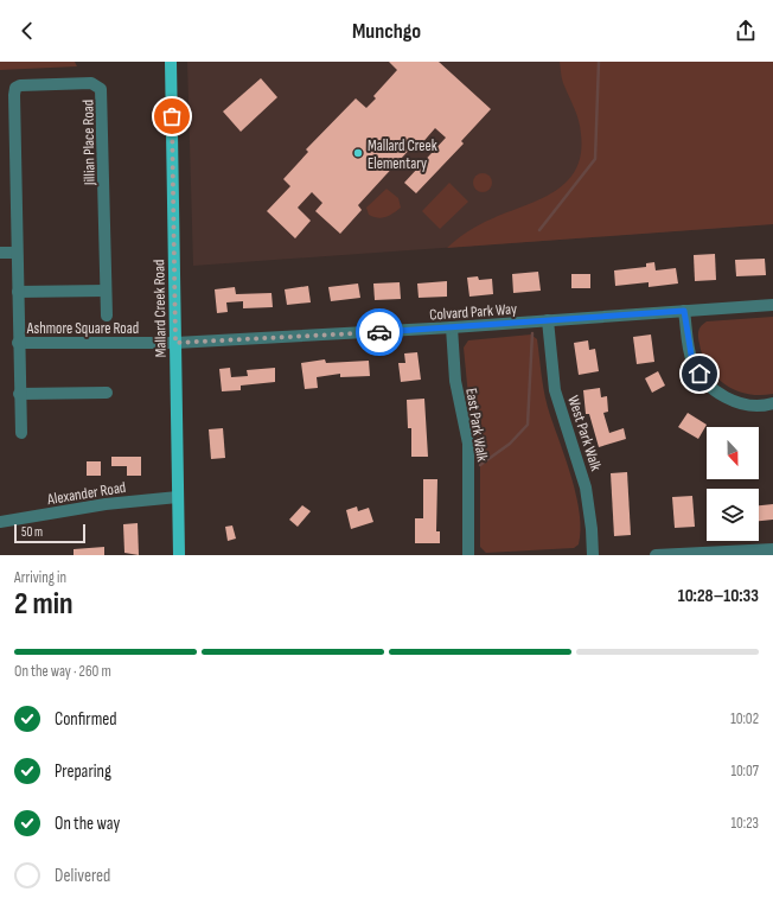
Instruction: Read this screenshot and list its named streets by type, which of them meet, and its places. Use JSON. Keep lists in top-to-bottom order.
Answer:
{
  "streets": {
    "main road": ["Mallard Creek Road"],
    "street": [
      "Jillian Place Road",
      "Colvard Park Way",
      "Ashmore Square Road",
      "East Park Walk",
      "West Park Walk",
      "Alexander Road"
    ]
  },
  "crossings": [
    ["Jillian Place Road", "Ashmore Square Road"],
    ["Mallard Creek Road", "Colvard Park Way"],
    ["Mallard Creek Road", "Ashmore Square Road"],
    ["Mallard Creek Road", "Alexander Road"],
    ["Colvard Park Way", "Ashmore Square Road"],
    ["Colvard Park Way", "East Park Walk"],
    ["Colvard Park Way", "West Park Walk"]
  ],
  "places": ["Mallard Creek Elementary"],
  "scale_bar": "50 m",
  "north": "bottom",
  "page": {
    "header": "Munchgo",
    "scale": "50 m",
    "heading": ["2 min", "Arriving in", "10:28–10:33"],
    "bar": "On the way · 260 m",
    "list": [
      ["Confirmed", "10:02"],
      ["Preparing", "10:07"],
      ["On the way", "10:23"],
      "Delivered"
    ]
  }
}
